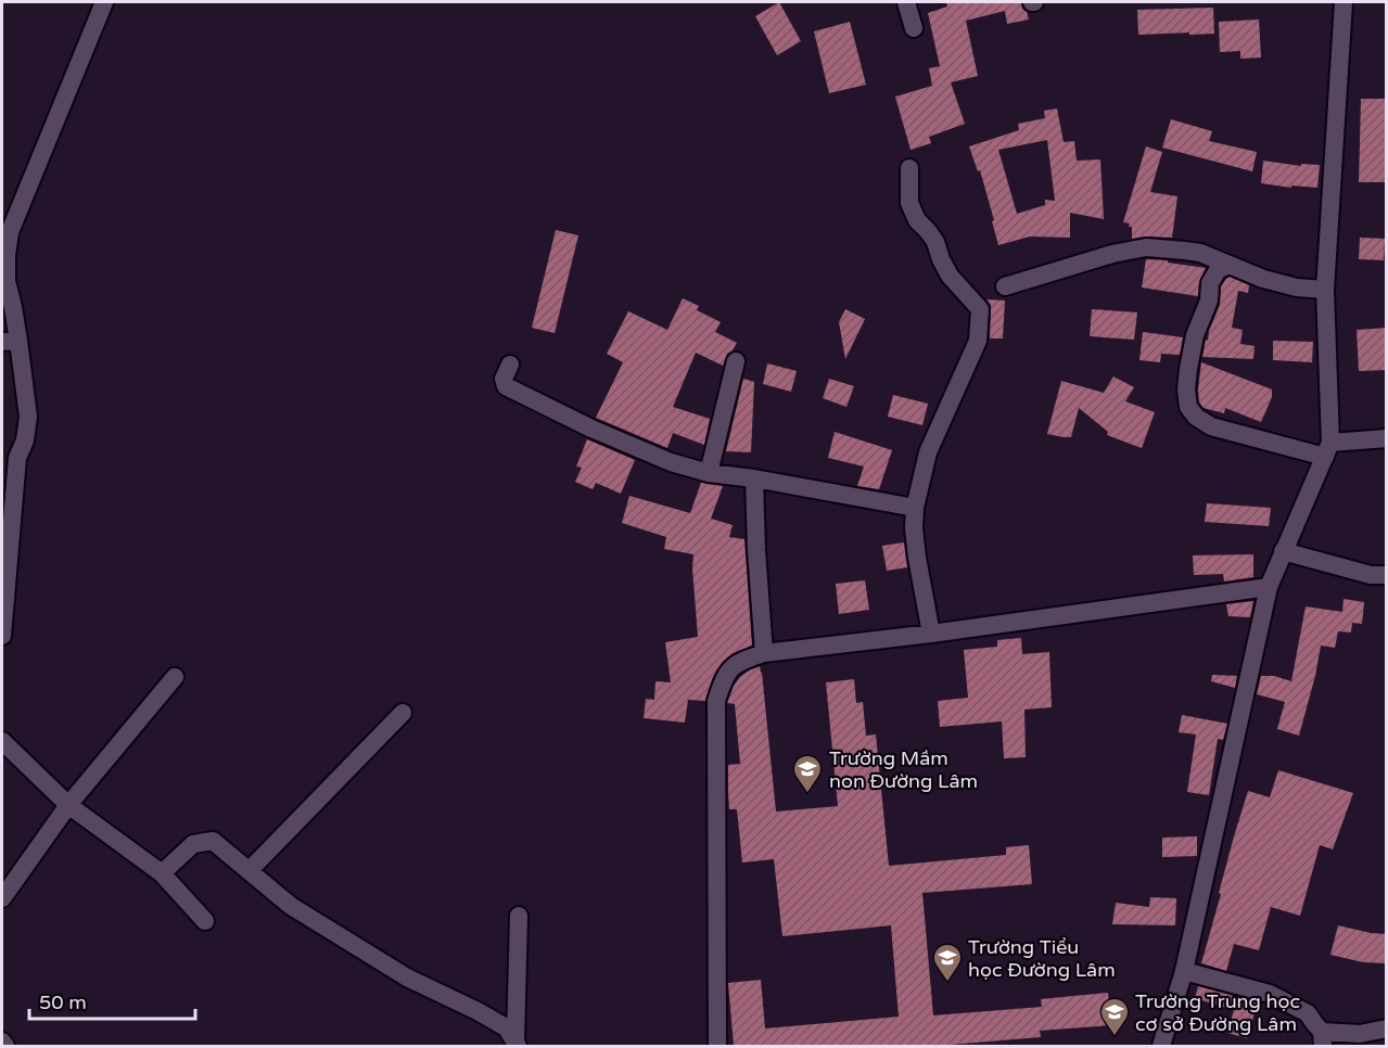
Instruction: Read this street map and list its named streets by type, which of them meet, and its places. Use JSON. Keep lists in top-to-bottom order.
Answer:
{
  "places": {
    "school or university": ["Trường Mầm non Đường Lâm", "Trường Tiểu học Đường Lâm", "Trường Trung học cơ sở Đường Lâm"]
  },
  "scale_bar": "50 m"
}
